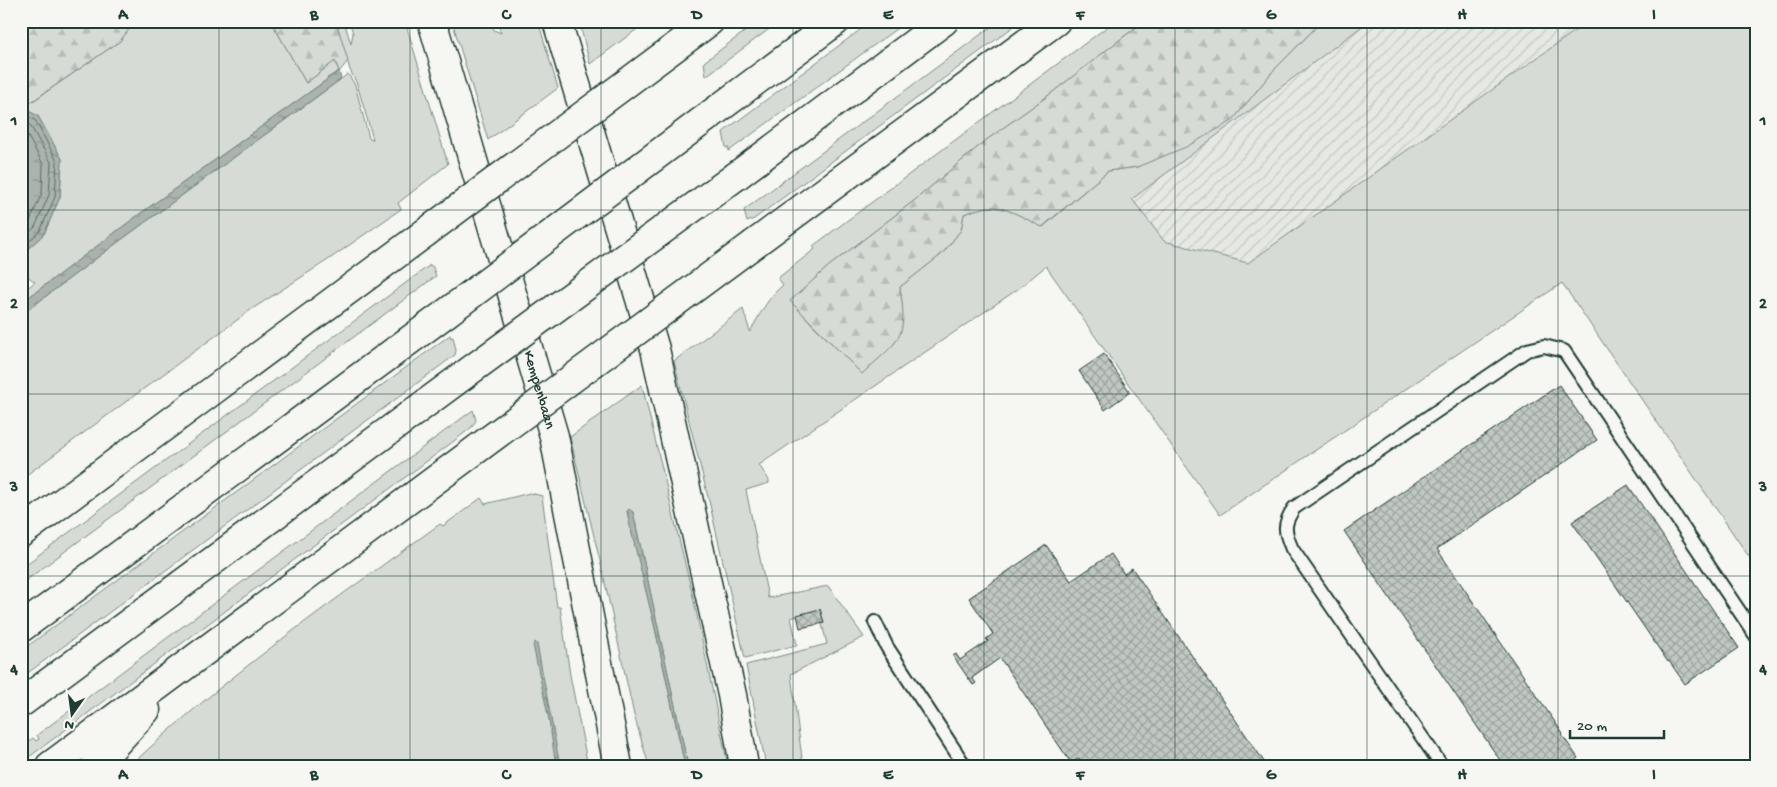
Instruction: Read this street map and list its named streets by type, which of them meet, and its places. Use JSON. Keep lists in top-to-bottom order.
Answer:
{
  "streets": {
    "highway": ["Kempenbaan"]
  },
  "scale_bar": "20 m",
  "north": "bottom",
  "grid": {
    "columns": [
      "A",
      "B",
      "C",
      "D",
      "E",
      "F",
      "G",
      "H",
      "I"
    ],
    "rows": [
      "1",
      "2",
      "3",
      "4"
    ]
  }
}
